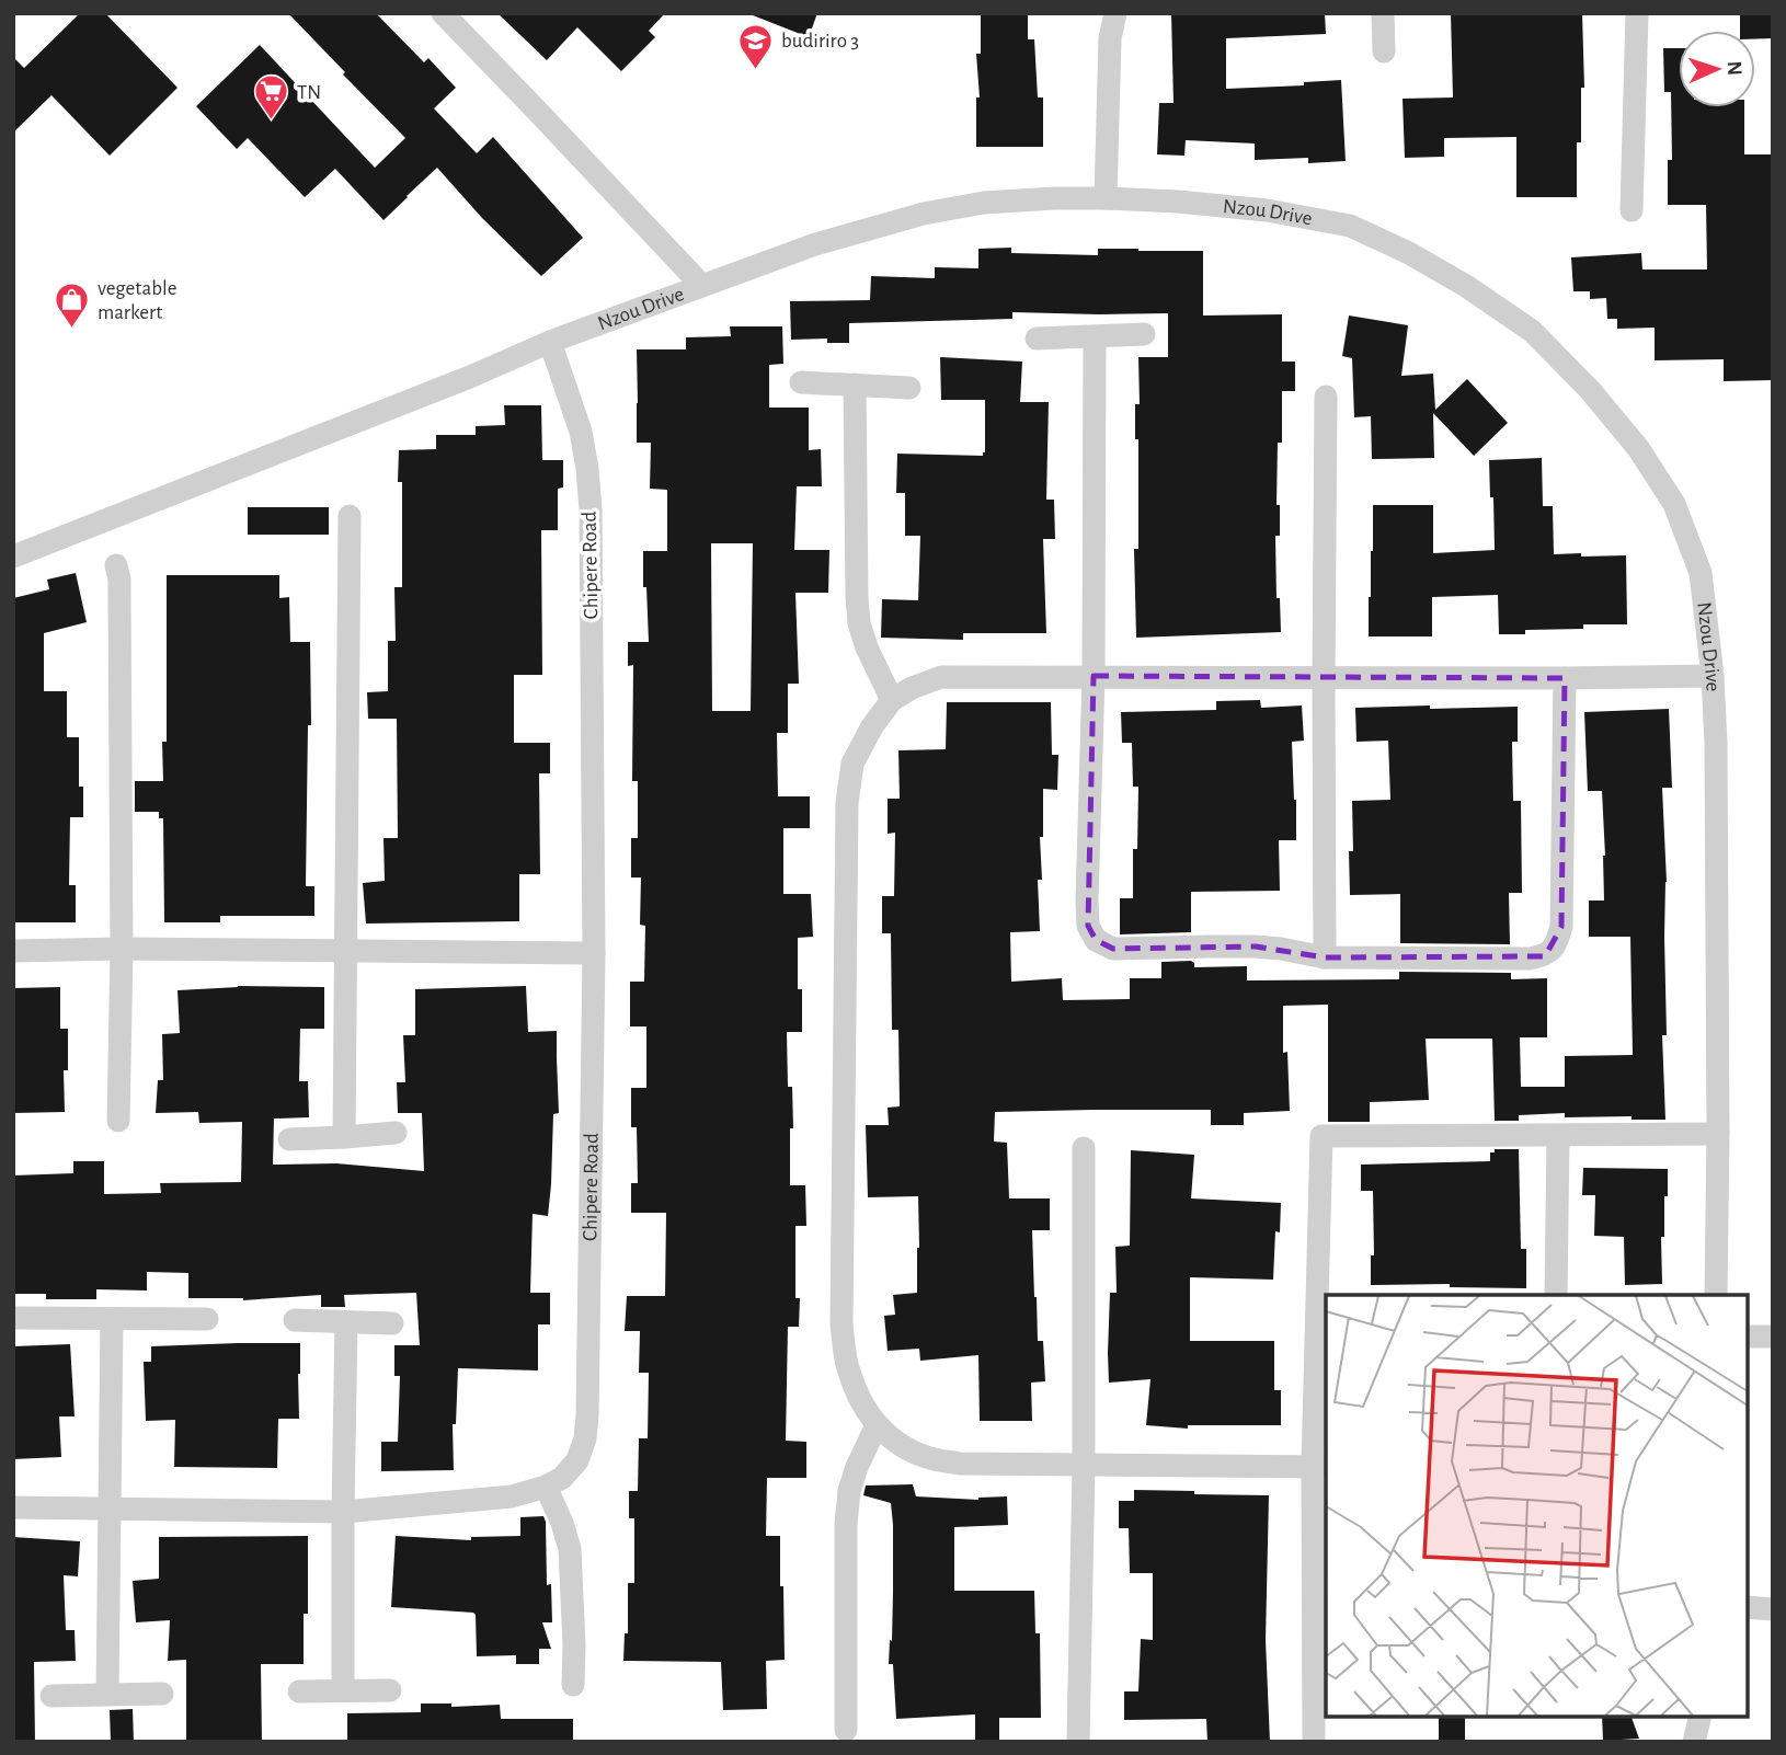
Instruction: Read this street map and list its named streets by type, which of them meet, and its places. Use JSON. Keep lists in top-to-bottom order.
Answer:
{
  "streets": {
    "street": ["Nzou Drive", "Chipere Road"]
  },
  "crossings": [
    ["Nzou Drive", "Chipere Road"]
  ],
  "places": {
    "school or university": ["budiriro 3"],
    "supermarket": ["TN"],
    "shop": ["vegetable markert"]
  },
  "north": "right"
}
